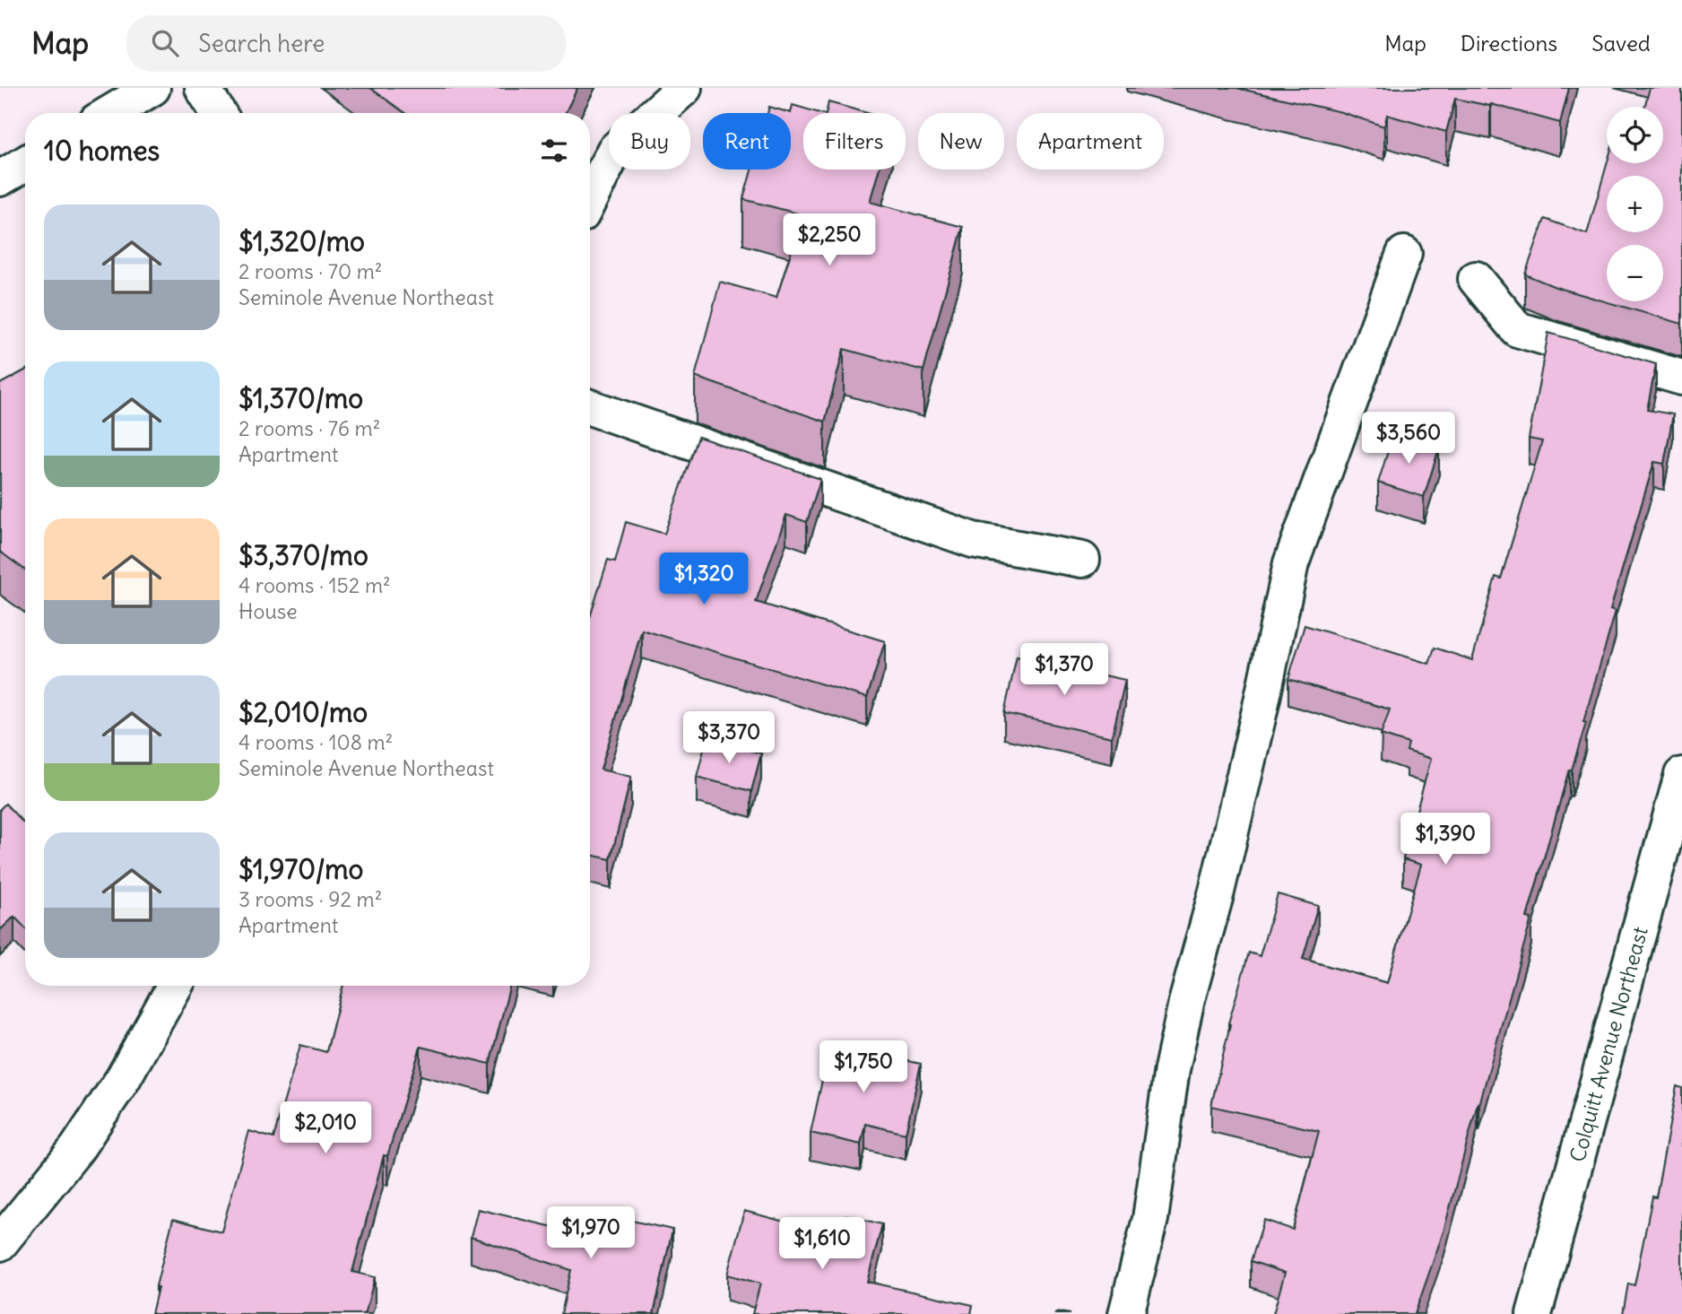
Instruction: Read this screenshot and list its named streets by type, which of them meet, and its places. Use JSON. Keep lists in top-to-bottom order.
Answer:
{
  "streets": {
    "main road": ["Colquitt Avenue Northeast"]
  },
  "page": {
    "header": "Map",
    "search": "Search here",
    "nav": ["Map", "Directions", "Saved"],
    "map_buttons": ["+", "−"],
    "chip": [
      "Buy",
      "Rent",
      "Filters",
      "New",
      "Apartment"
    ],
    "heading": "10 homes",
    "list": [
      {
        "name": "$1,320/mo",
        "note": "2 rooms · 70 m² · Seminole Avenue Northeast"
      },
      {
        "name": "$1,370/mo",
        "note": "2 rooms · 76 m² · Apartment"
      },
      {
        "name": "$3,370/mo",
        "note": "4 rooms · 152 m² · House"
      },
      {
        "name": "$2,010/mo",
        "note": "4 rooms · 108 m² · Seminole Avenue Northeast"
      },
      {
        "name": "$1,970/mo",
        "note": "3 rooms · 92 m² · Apartment"
      }
    ],
    "price": [
      "$2,250",
      "$3,560",
      "$1,320",
      "$1,370",
      "$3,370",
      "$1,390",
      "$1,750",
      "$2,010",
      "$1,970",
      "$1,610"
    ]
  }
}
